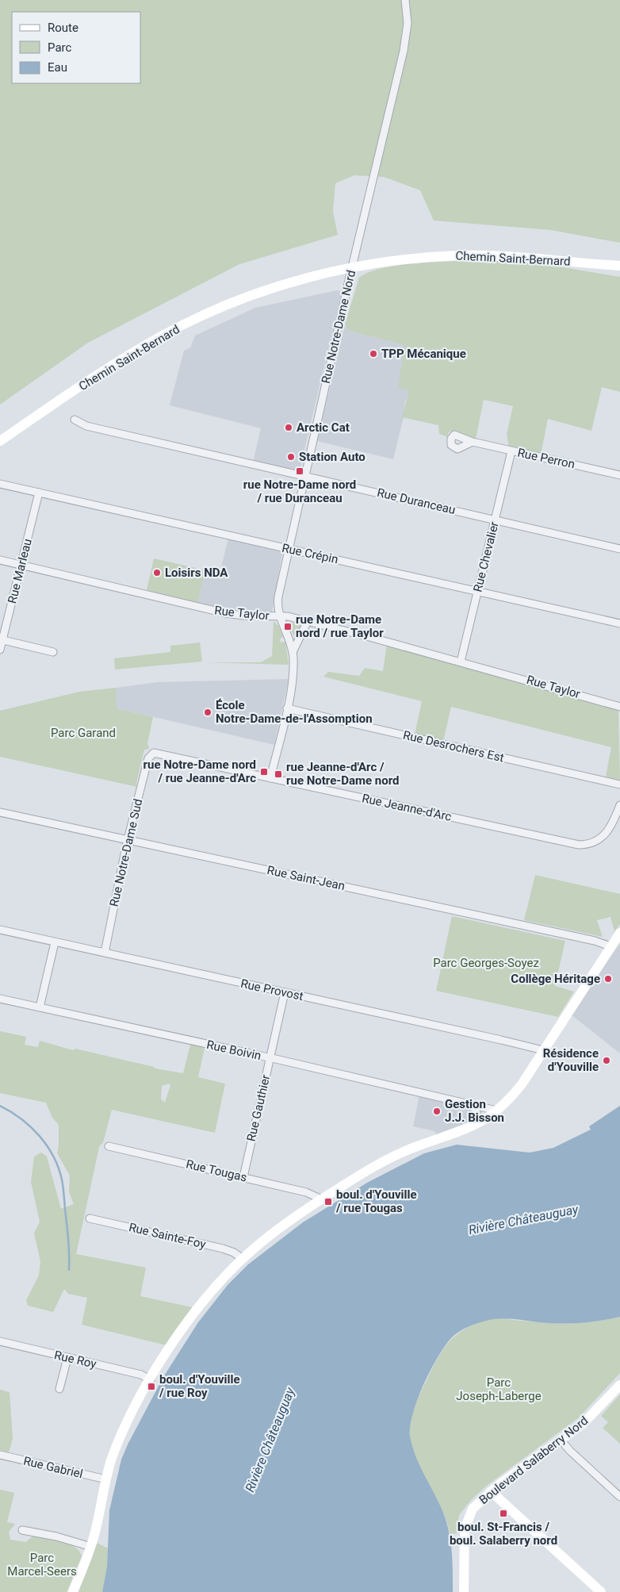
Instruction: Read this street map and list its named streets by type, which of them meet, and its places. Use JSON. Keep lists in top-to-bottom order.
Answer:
{
  "streets": {
    "street": [
      "Chemin Saint-Bernard",
      "Rue Notre-Dame Nord",
      "Rue Perron",
      "Rue Duranceau",
      "Rue Crépin",
      "Rue Chevalier",
      "Rue Marleau",
      "Rue Taylor",
      "Rue Desrochers Est",
      "Rue Jeanne-d'Arc",
      "Rue Notre-Dame Sud",
      "Rue Saint-Jean",
      "Rue Provost",
      "Rue Boivin",
      "Rue Gauthier",
      "Rue Tougas",
      "Rue Sainte-Foy",
      "Rue Roy",
      "Boulevard Salaberry Nord",
      "Rue Gabriel"
    ]
  },
  "crossings": [
    ["Chemin Saint-Bernard", "Rue Notre-Dame Nord"],
    ["Rue Notre-Dame Nord", "Rue Duranceau"],
    ["Rue Notre-Dame Nord", "Rue Crépin"],
    ["Rue Notre-Dame Nord", "Rue Taylor"],
    ["Rue Notre-Dame Nord", "Rue Desrochers Est"],
    ["Rue Notre-Dame Nord", "Rue Jeanne-d'Arc"],
    ["Rue Perron", "Rue Chevalier"],
    ["Rue Duranceau", "Rue Chevalier"],
    ["Rue Crépin", "Rue Chevalier"],
    ["Rue Crépin", "Rue Marleau"],
    ["Rue Chevalier", "Rue Taylor"],
    ["Rue Marleau", "Rue Taylor"],
    ["Rue Jeanne-d'Arc", "Rue Notre-Dame Sud"],
    ["Rue Notre-Dame Sud", "Rue Saint-Jean"],
    ["Rue Notre-Dame Sud", "Rue Provost"],
    ["Rue Provost", "Rue Gauthier"],
    ["Rue Boivin", "Rue Gauthier"],
    ["Rue Gauthier", "Rue Tougas"]
  ],
  "water": ["Rivière Châteauguay"],
  "parks": [
    "Parc Garand",
    "Parc Georges-Soyez",
    "Parc Joseph-Laberge",
    "Parc Marcel-Seers"
  ],
  "places": {
    "other": [
      "TPP Mécanique",
      "Arctic Cat",
      "Station Auto",
      "Loisirs NDA",
      "École Notre-Dame-de-l'Assomption",
      "Collège Héritage",
      "Résidence d'Youville",
      "Gestion J.J. Bisson"
    ],
    "transit": [
      "rue Notre-Dame nord / rue Duranceau",
      "rue Notre-Dame nord / rue Taylor",
      "rue Notre-Dame nord / rue Jeanne-d'Arc",
      "rue Jeanne-d'Arc / rue Notre-Dame nord",
      "boul. d'Youville / rue Tougas",
      "boul. d'Youville / rue Roy",
      "boul. St-Francis / boul. Salaberry nord"
    ]
  },
  "legend": ["Route", "Parc", "Eau"]
}
